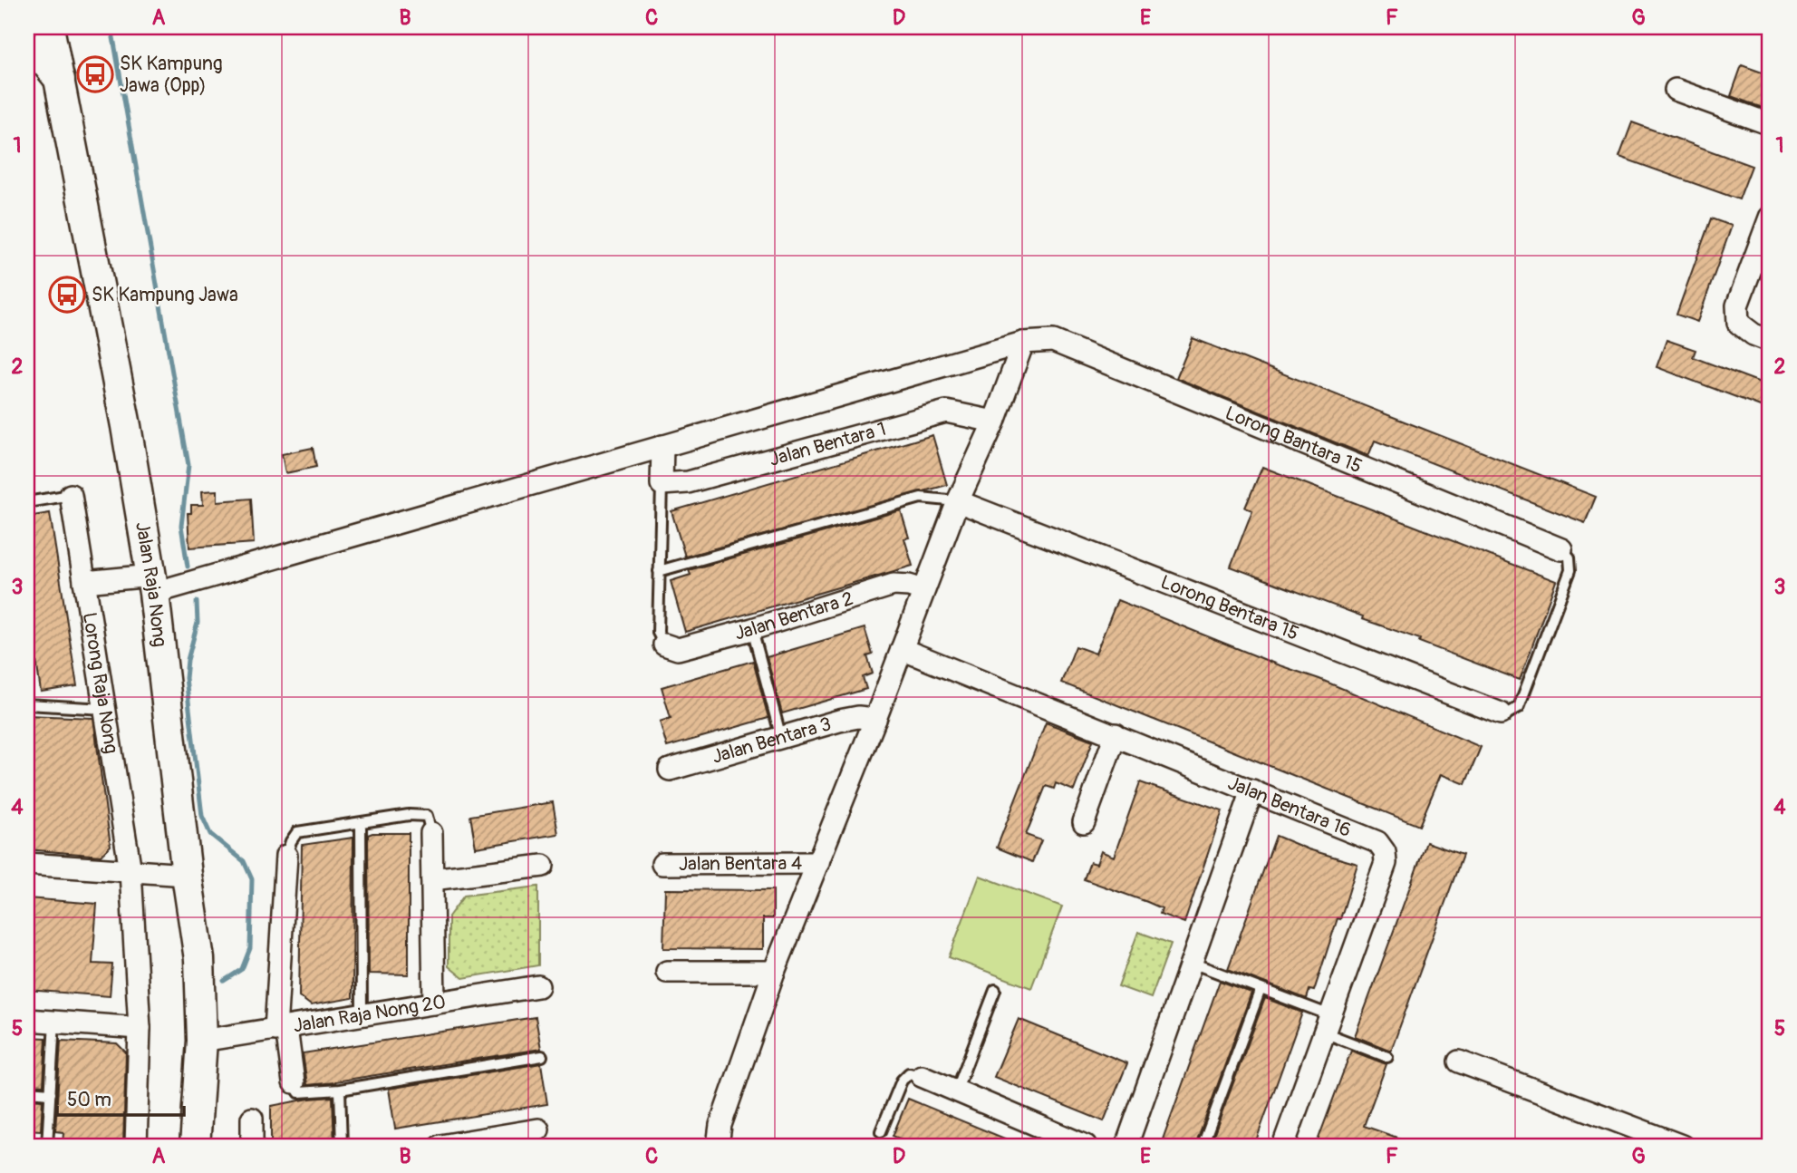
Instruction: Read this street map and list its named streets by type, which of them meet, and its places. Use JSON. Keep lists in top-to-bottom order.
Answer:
{
  "streets": {
    "main road": ["Jalan Raja Nong"],
    "street": [
      "Lorong Bantara 15",
      "Jalan Bentara 1",
      "Lorong Bentara 15",
      "Jalan Bentara 2",
      "Lorong Raja Nong",
      "Jalan Bentara 3",
      "Jalan Bentara 16",
      "Jalan Bentara 4",
      "Jalan Raja Nong 20"
    ]
  },
  "crossings": [
    ["Lorong Bantara 15", "Jalan Raja Nong"],
    ["Lorong Bantara 15", "Lorong Raja Nong"],
    ["Jalan Raja Nong", "Jalan Raja Nong 20"]
  ],
  "places": {
    "bus stop": ["SK Kampung Jawa (Opp)", "SK Kampung Jawa"]
  },
  "scale_bar": "50 m",
  "grid": {
    "columns": [
      "A",
      "B",
      "C",
      "D",
      "E",
      "F",
      "G"
    ],
    "rows": [
      "1",
      "2",
      "3",
      "4",
      "5"
    ]
  }
}
